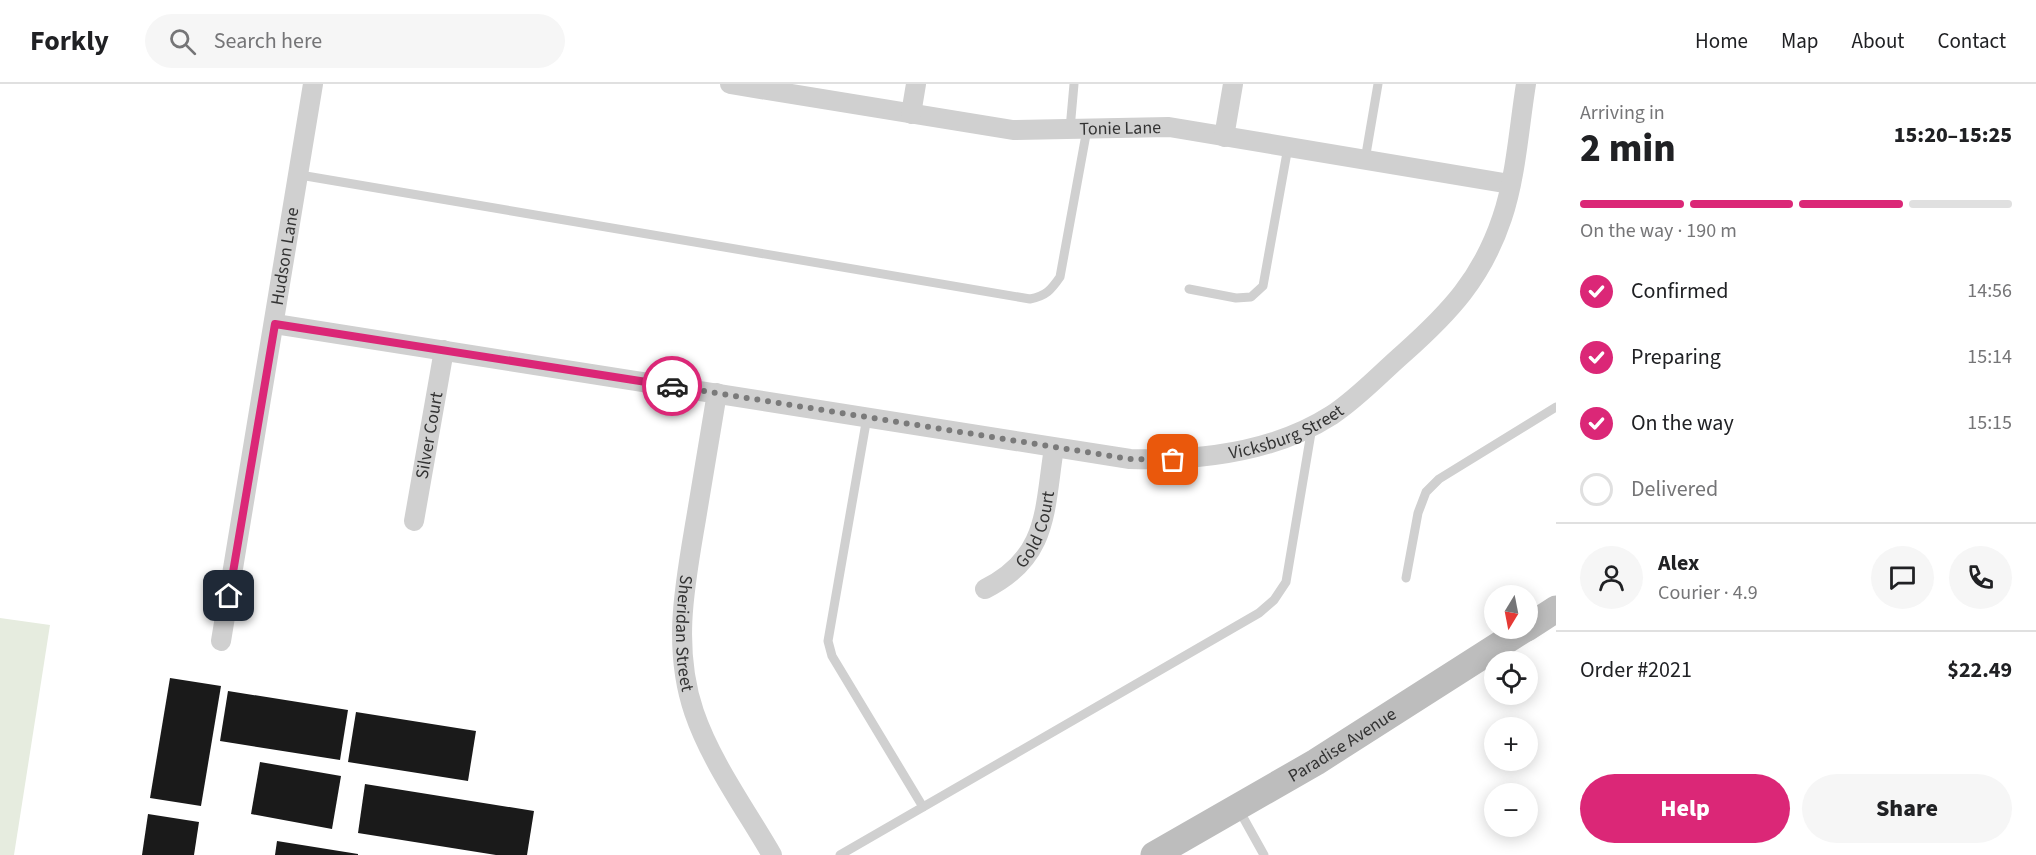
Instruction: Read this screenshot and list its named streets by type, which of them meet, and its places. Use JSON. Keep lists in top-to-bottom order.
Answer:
{
  "streets": {
    "main road": ["Paradise Avenue"],
    "street": [
      "Tonie Lane",
      "Hudson Lane",
      "Vicksburg Street",
      "Silver Court",
      "Gold Court",
      "Sheridan Street"
    ]
  },
  "crossings": [
    ["Tonie Lane", "Vicksburg Street"],
    ["Hudson Lane", "Vicksburg Street"],
    ["Vicksburg Street", "Silver Court"],
    ["Vicksburg Street", "Gold Court"],
    ["Vicksburg Street", "Sheridan Street"]
  ],
  "north": "bottom",
  "page": {
    "header": "Forkly",
    "search": "Search here",
    "nav": [
      "Home",
      "Map",
      "About",
      "Contact"
    ],
    "heading": ["2 min", "Arriving in", "15:20–15:25"],
    "panel": [
      "Alex",
      "Courier · 4.9",
      "Order #2021",
      "$22.49"
    ],
    "bar": "On the way · 190 m",
    "list": [
      ["Confirmed", "14:56"],
      ["Preparing", "15:14"],
      ["On the way", "15:15"],
      "Delivered"
    ],
    "map_buttons": ["+", "−"],
    "buttons": ["Help", "Share"]
  }
}
